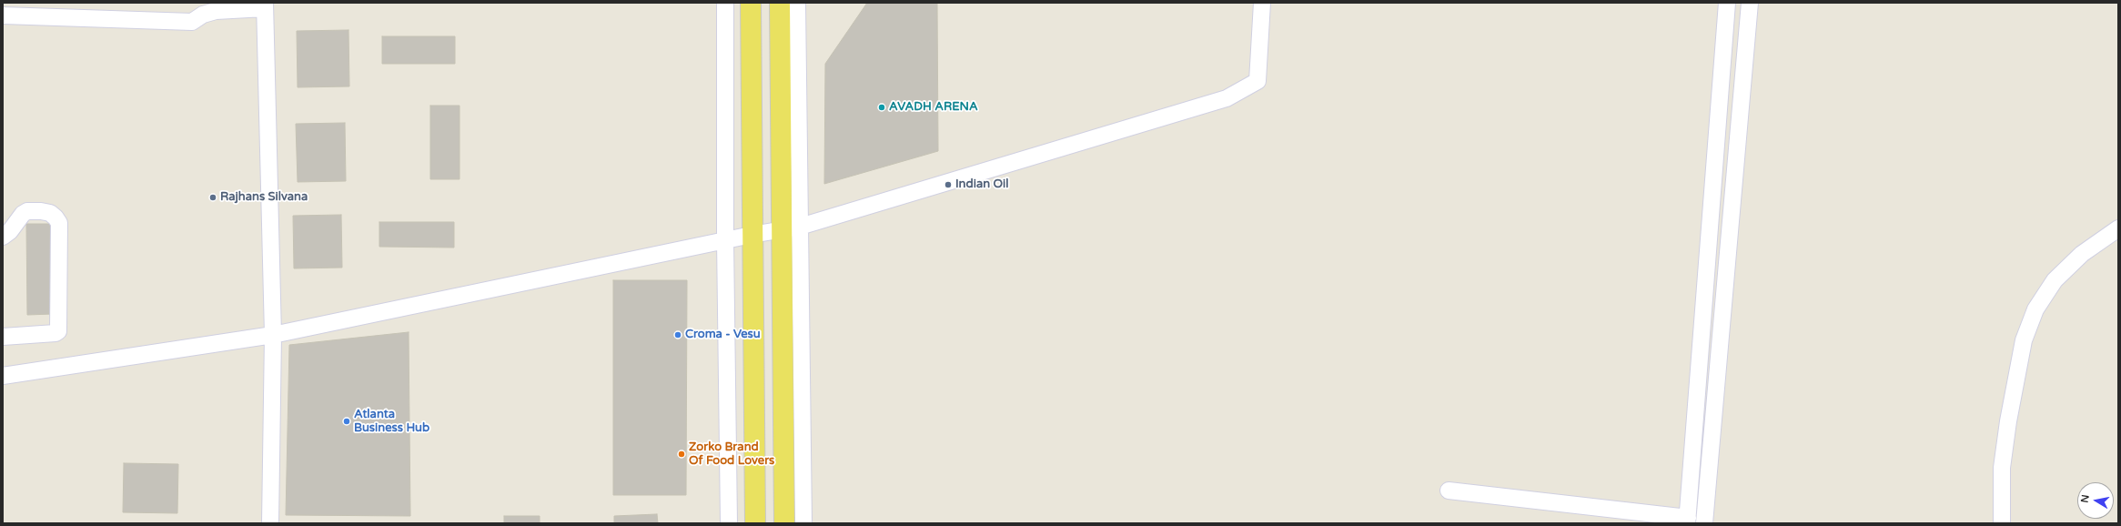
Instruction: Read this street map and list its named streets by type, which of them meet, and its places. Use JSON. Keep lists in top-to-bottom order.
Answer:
{
  "places": [
    "AVADH ARENA",
    "Indian Oil",
    "Rajhans Silvana",
    "Croma - Vesu",
    "Atlanta Business Hub",
    "Zorko Brand Of Food Lovers"
  ],
  "north": "left"
}
